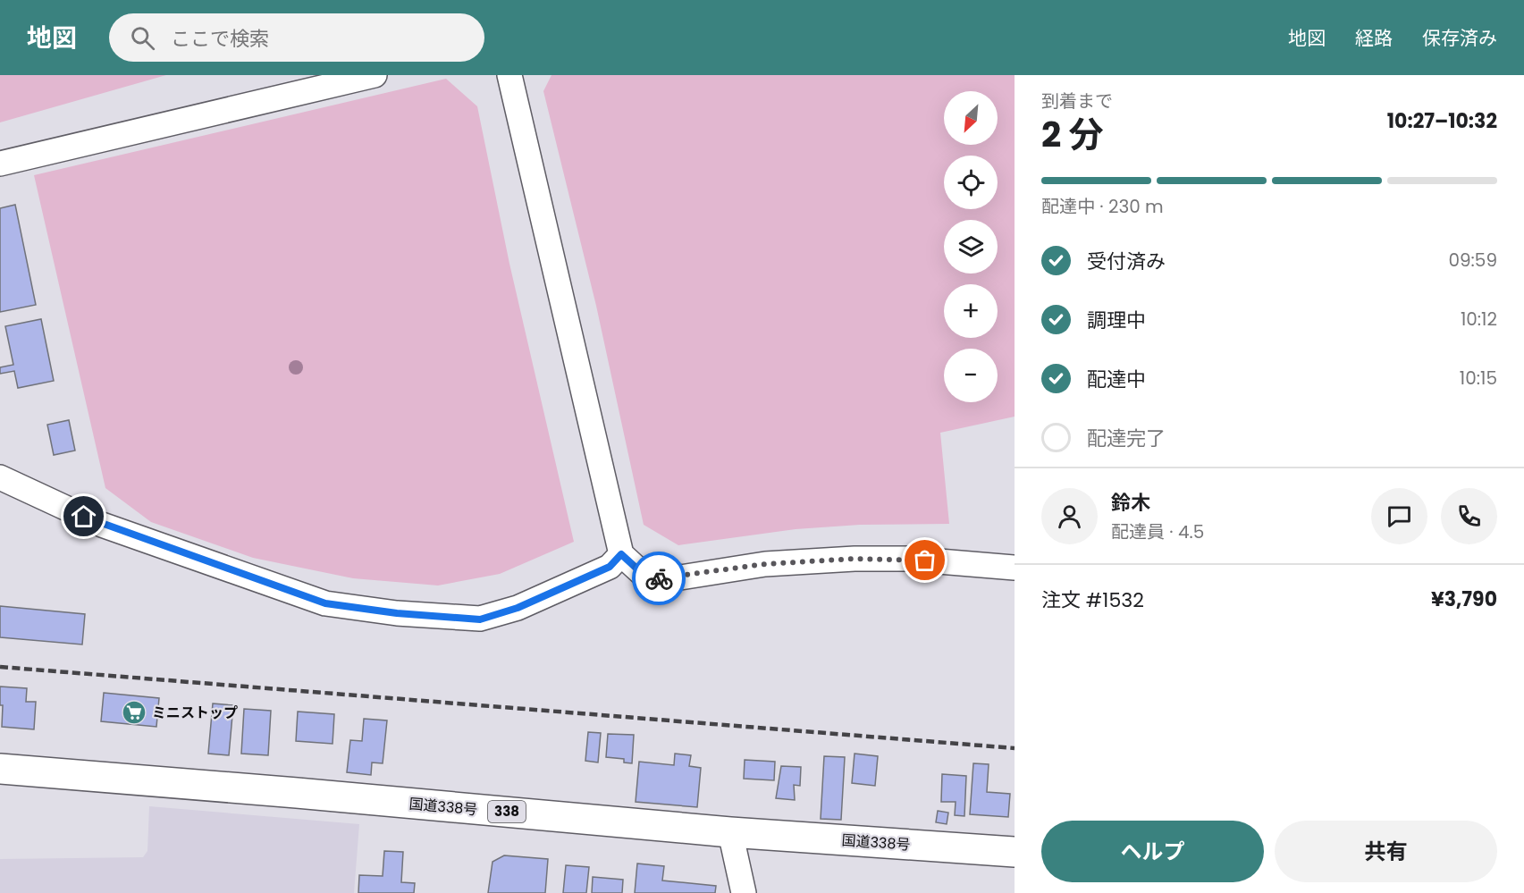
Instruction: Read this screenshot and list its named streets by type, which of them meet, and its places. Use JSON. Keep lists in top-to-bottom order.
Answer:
{
  "streets": {
    "highway": ["国道338号", "338"]
  },
  "places": {
    "supermarket": ["ミニストップ"]
  },
  "north": "bottom left",
  "page": {
    "header": "地図",
    "search": "ここで検索",
    "nav": ["地図", "経路", "保存済み"],
    "heading": ["2 分", "到着まで", "10:27–10:32"],
    "panel": [
      "鈴木",
      "配達員 · 4.5",
      "注文 #1532",
      "¥3,790"
    ],
    "map_buttons": ["+", "−"],
    "bar": "配達中 · 230 m",
    "list": [
      ["受付済み", "09:59"],
      ["調理中", "10:12"],
      ["配達中", "10:15"],
      "配達完了"
    ],
    "buttons": ["ヘルプ", "共有"]
  }
}
